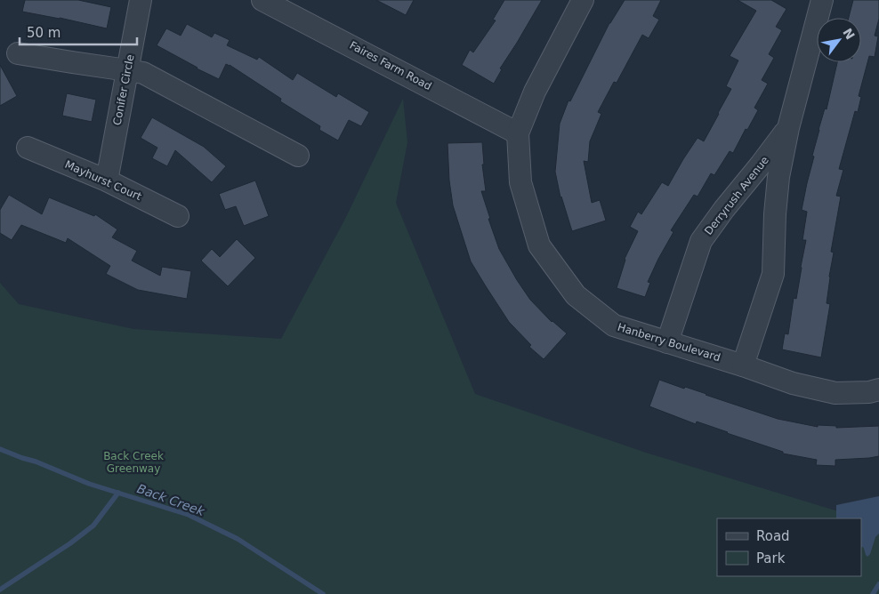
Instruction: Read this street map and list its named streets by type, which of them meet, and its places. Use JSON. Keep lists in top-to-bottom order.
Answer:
{
  "streets": {
    "street": [
      "Faires Farm Road",
      "Conifer Circle",
      "Mayhurst Court",
      "Derryrush Avenue",
      "Hanberry Boulevard"
    ]
  },
  "crossings": [
    ["Faires Farm Road", "Hanberry Boulevard"],
    ["Conifer Circle", "Mayhurst Court"],
    ["Derryrush Avenue", "Hanberry Boulevard"]
  ],
  "water": ["Back Creek"],
  "parks": ["Back Creek Greenway"],
  "legend": ["Road", "Park"],
  "scale_bar": "50 m",
  "north": "top right"
}
